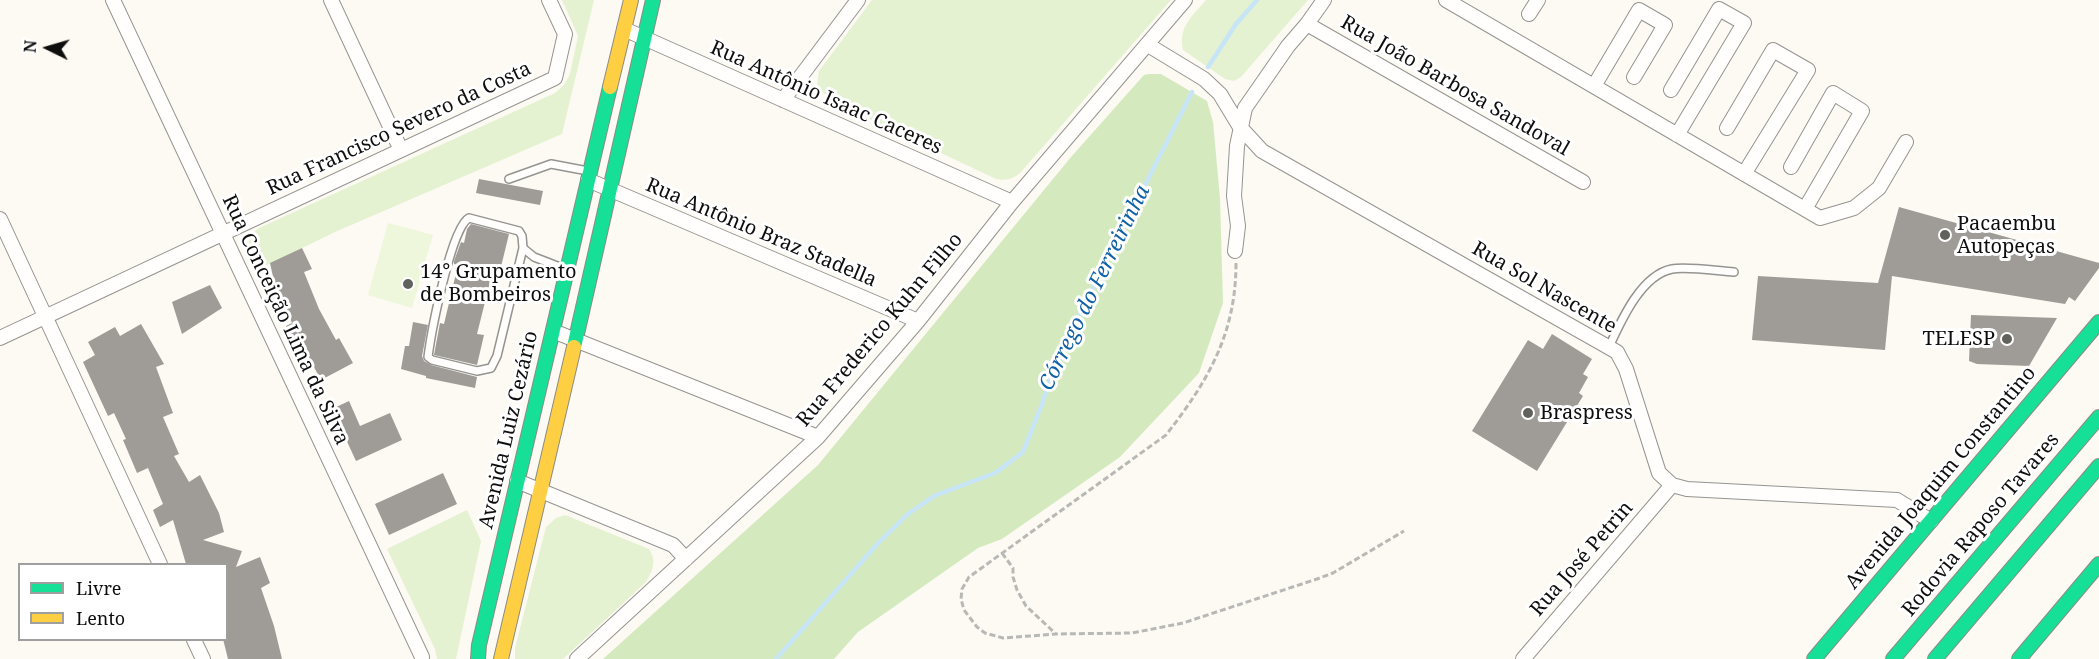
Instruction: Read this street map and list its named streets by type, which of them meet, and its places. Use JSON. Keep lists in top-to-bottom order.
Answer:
{
  "streets": {
    "main road": ["Avenida Luiz Cezário", "Avenida Joaquim Constantino", "Rodovia Raposo Tavares"],
    "street": [
      "Rua João Barbosa Sandoval",
      "Rua Antônio Isaac Caceres",
      "Rua Francisco Severo da Costa",
      "Rua Antônio Braz Stadella",
      "Rua Sol Nascente",
      "Rua Conceição Lima da Silva",
      "Rua Frederico Kuhn Filho",
      "Rua José Petrin"
    ]
  },
  "crossings": [
    ["Rua Antônio Isaac Caceres", "Rua Frederico Kuhn Filho"],
    ["Rua Antônio Isaac Caceres", "Avenida Luiz Cezário"],
    ["Rua Francisco Severo da Costa", "Rua Conceição Lima da Silva"],
    ["Rua Antônio Braz Stadella", "Rua Frederico Kuhn Filho"],
    ["Rua Antônio Braz Stadella", "Avenida Luiz Cezário"],
    ["Rua Sol Nascente", "Rua Frederico Kuhn Filho"],
    ["Rua Sol Nascente", "Rua José Petrin"]
  ],
  "water": ["Córrego do Ferreirinha"],
  "places": [
    "Pacaembu Autopeças",
    "14° Grupamento de Bombeiros",
    "TELESP",
    "Braspress"
  ],
  "legend": ["Livre", "Lento"],
  "north": "left"
}
